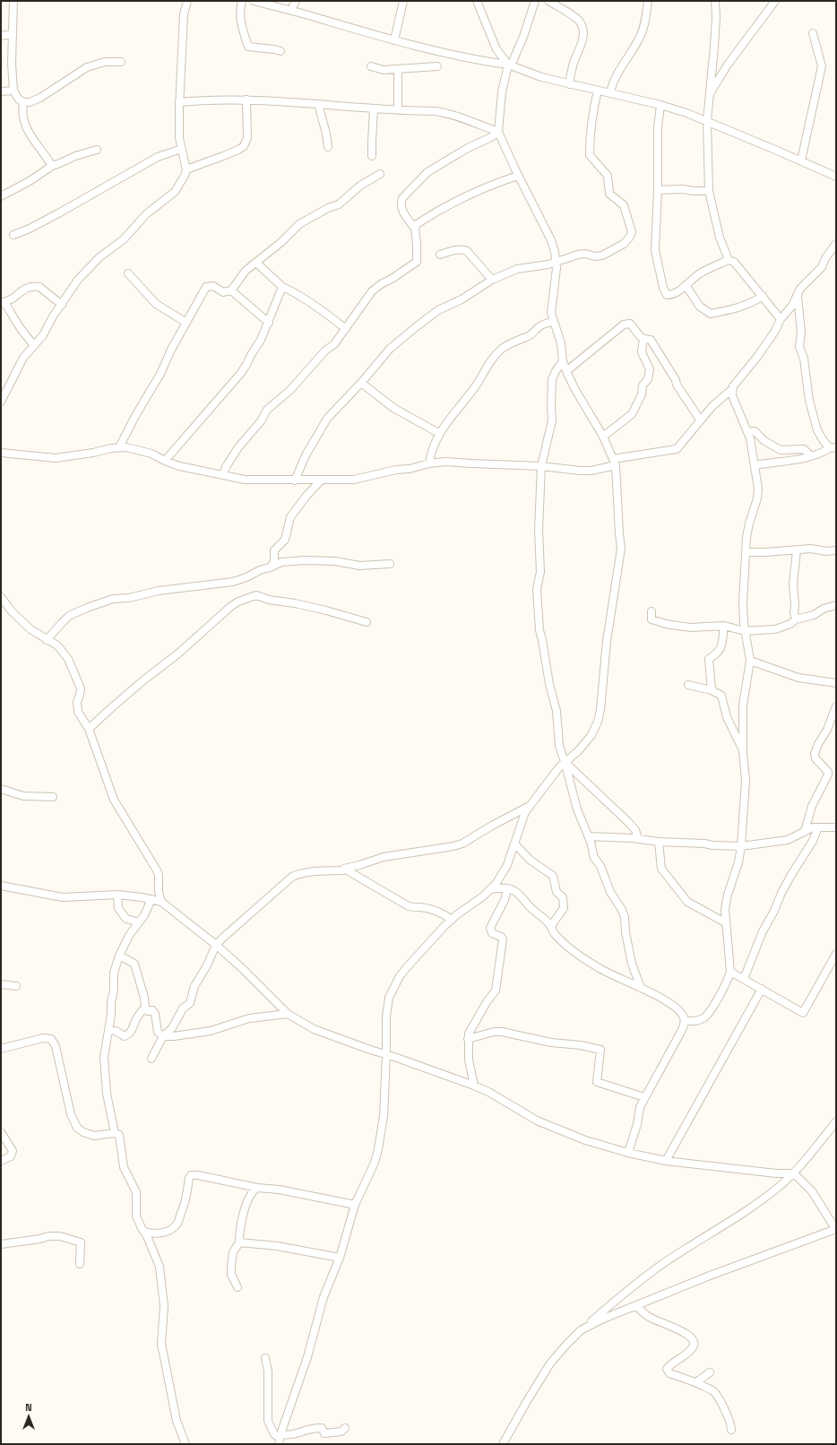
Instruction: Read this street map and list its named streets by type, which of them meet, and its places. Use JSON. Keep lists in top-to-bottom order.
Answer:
{
  "north": "top"
}
